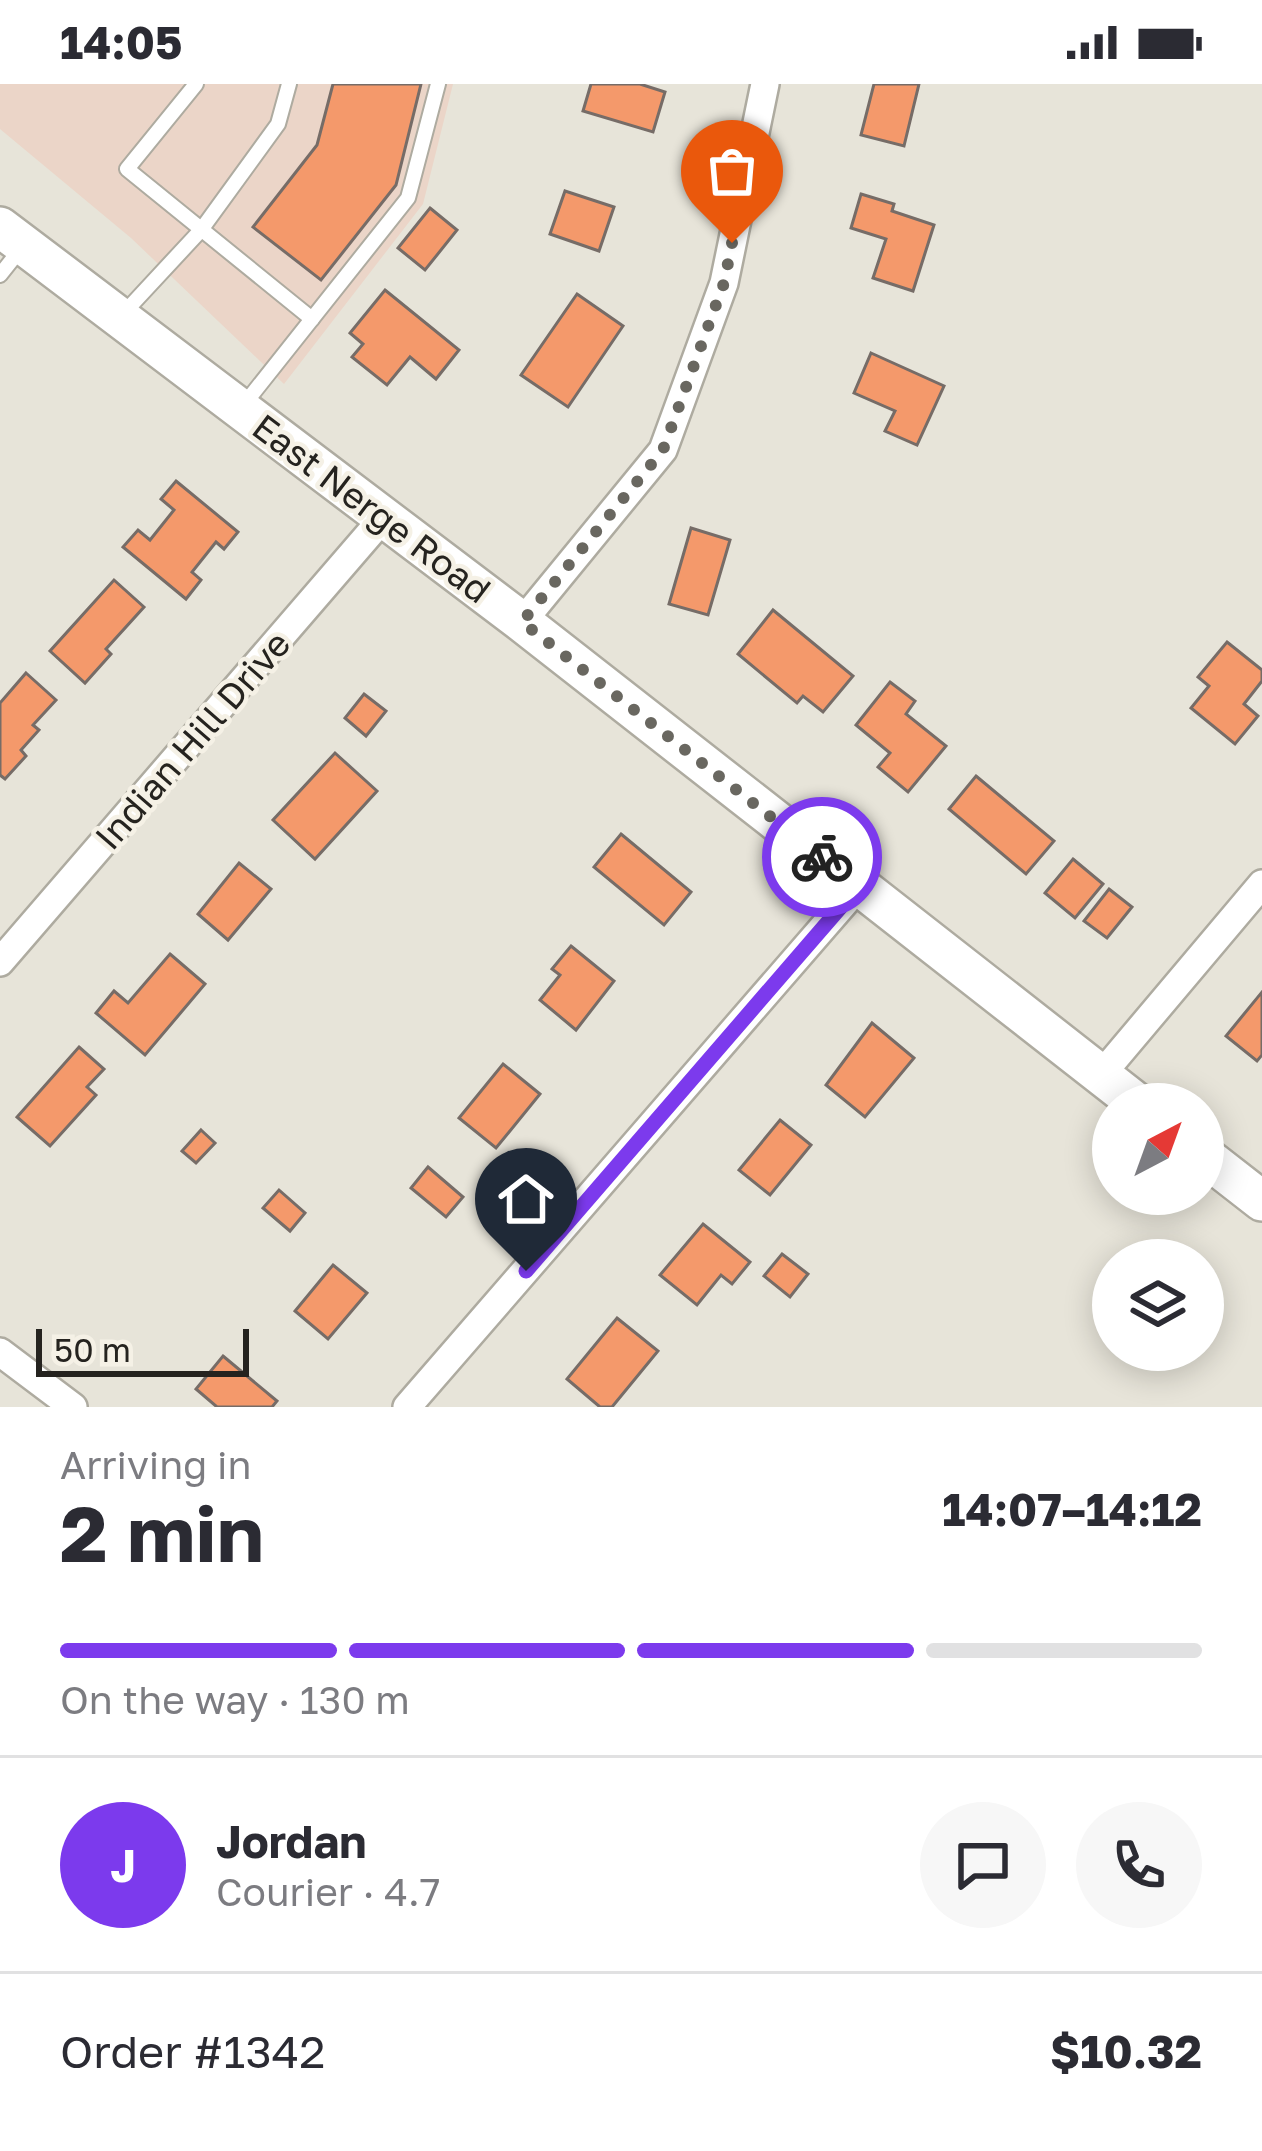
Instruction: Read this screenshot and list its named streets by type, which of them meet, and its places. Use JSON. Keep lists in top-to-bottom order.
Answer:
{
  "streets": {
    "main road": ["East Nerge Road"],
    "street": ["Indian Hill Drive"]
  },
  "crossings": [
    ["East Nerge Road", "Indian Hill Drive"]
  ],
  "scale_bar": "50 m",
  "north": "top right",
  "page": {
    "status": "14:05",
    "scale": "50 m",
    "heading": ["2 min", "Arriving in", "14:07–14:12"],
    "panel": [
      "Jordan",
      "Courier · 4.7",
      "Order #1342",
      "$10.32"
    ],
    "bar": "On the way · 130 m",
    "round": "J"
  }
}
